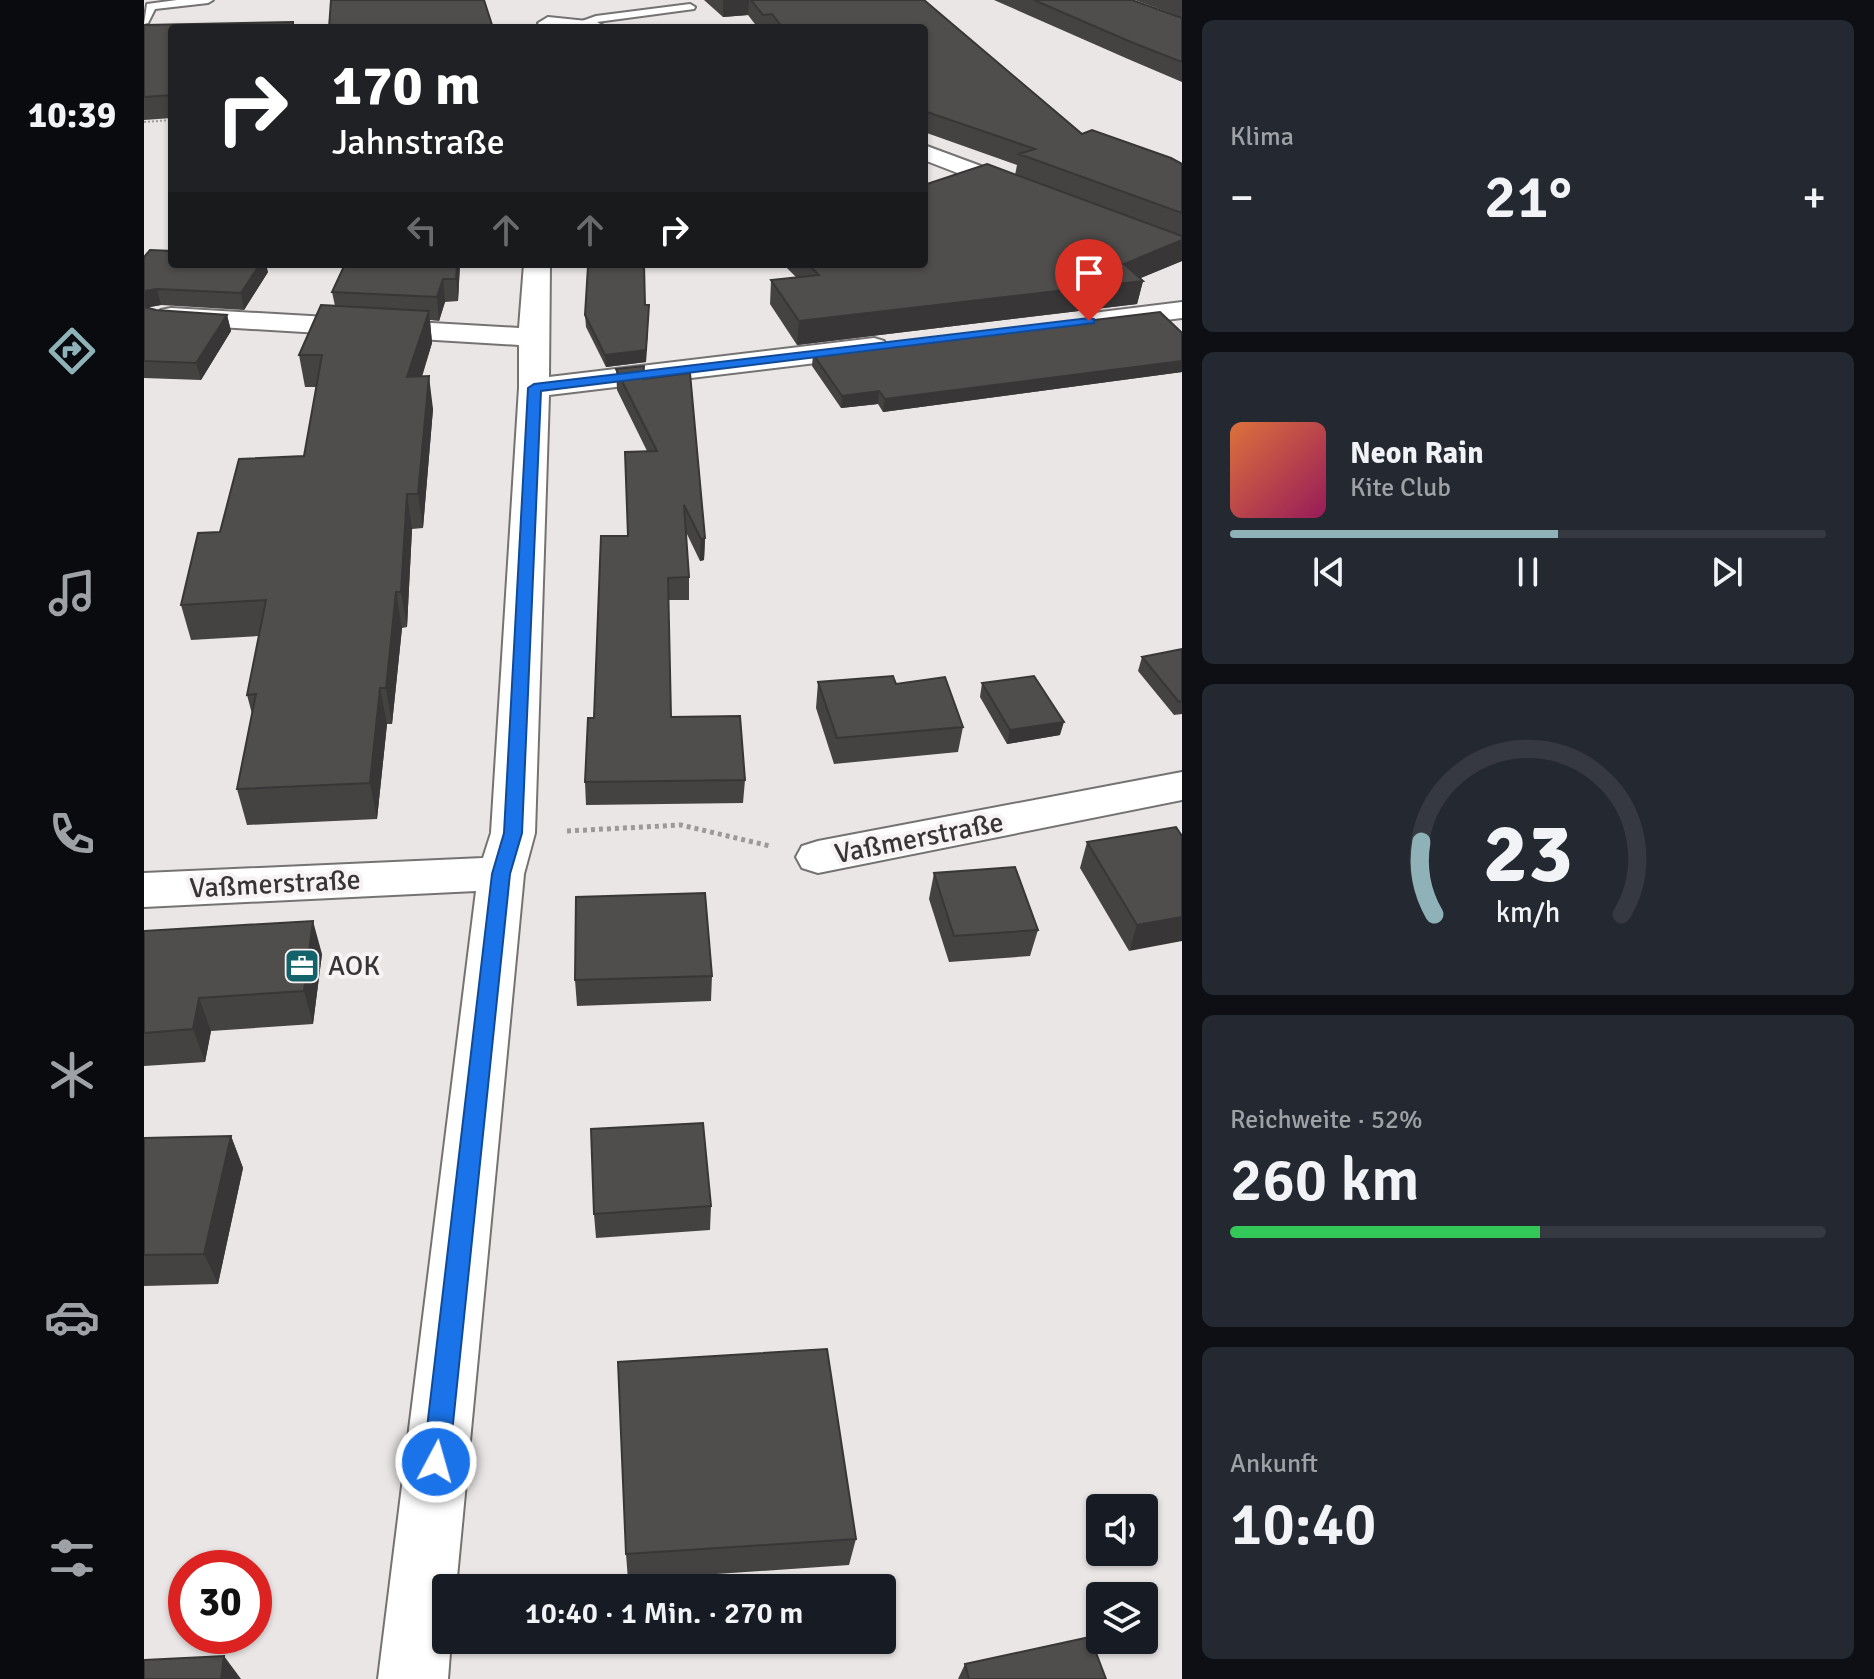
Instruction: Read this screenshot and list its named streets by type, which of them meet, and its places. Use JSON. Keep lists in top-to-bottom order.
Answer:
{
  "streets": {
    "street": ["Vaßmerstraße"]
  },
  "places": {
    "office": ["AOK"]
  },
  "page": {
    "tabs": "10:39",
    "tile": [
      "Klima",
      ["Reichweite · 52%", "260 km"],
      ["Ankunft", "10:40"]
    ],
    "turn": ["170 m", "Jahnstraße"],
    "heat": ["−", "21°", "+"],
    "song": ["Neon Rain", "Kite Club"],
    "limit": "30",
    "trip": "10:40 · 1 Min. · 270 m",
    "gauge": ["23", "km/h"]
  }
}
